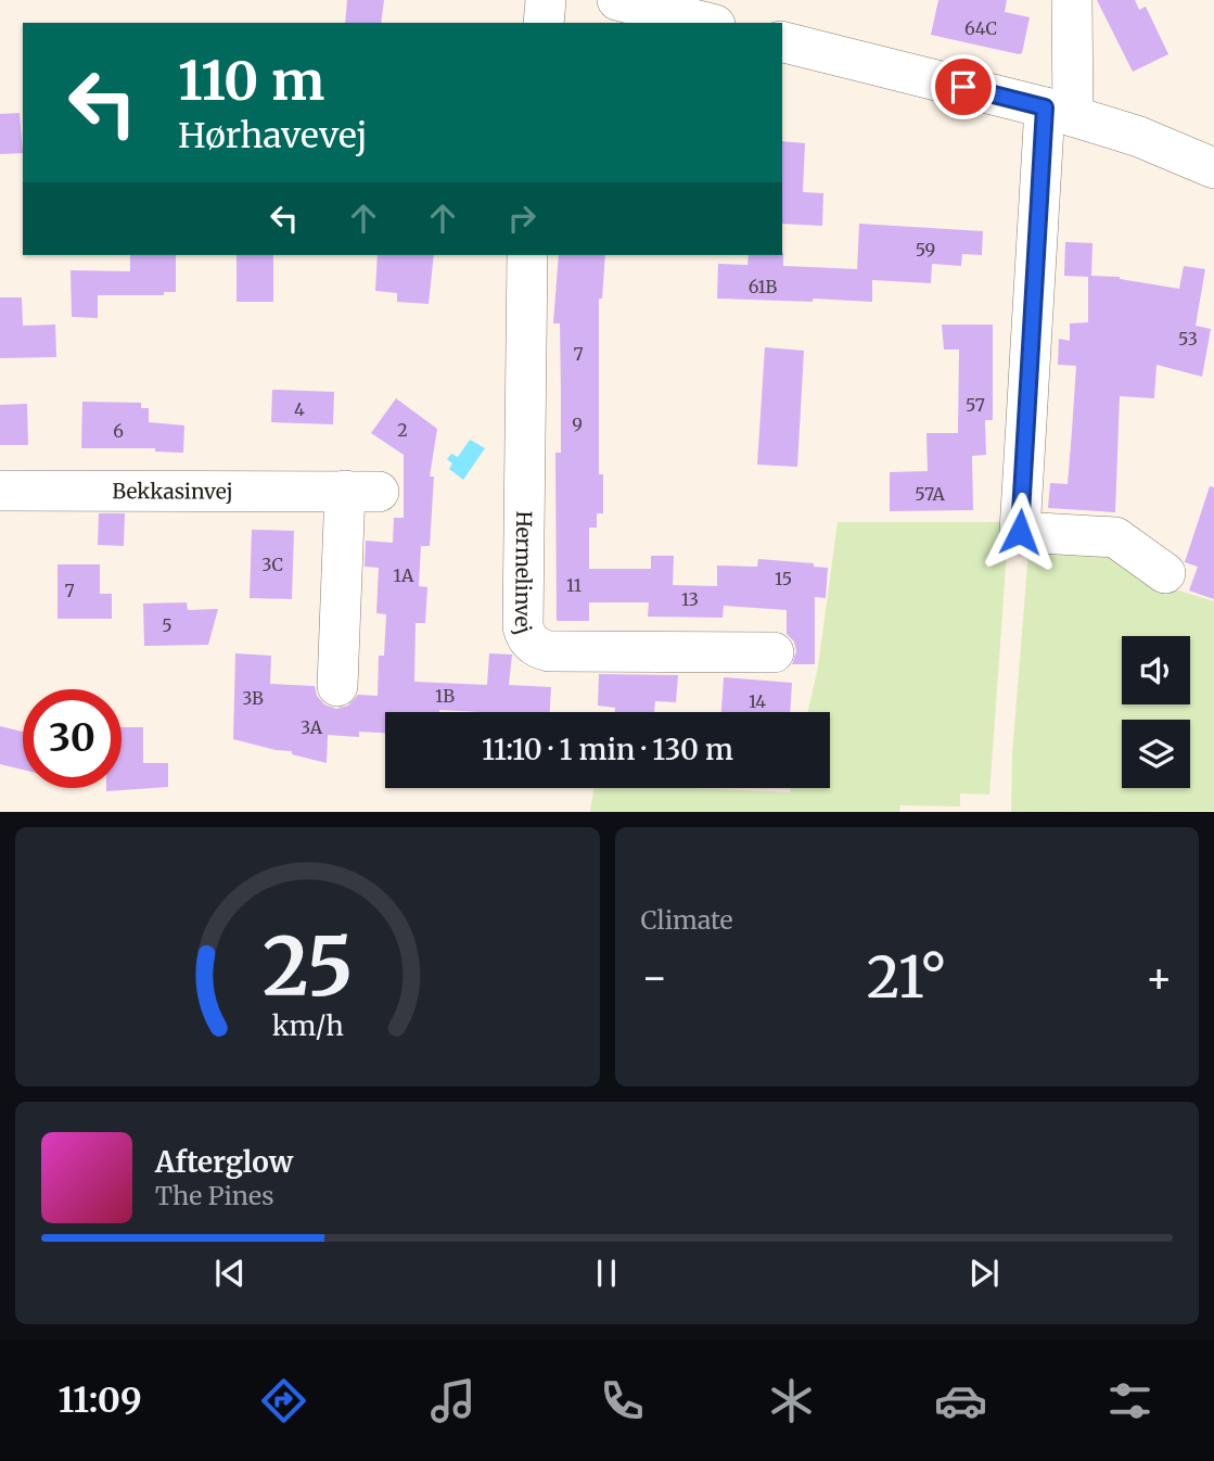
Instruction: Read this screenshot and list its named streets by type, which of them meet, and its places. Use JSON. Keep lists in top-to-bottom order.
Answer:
{
  "streets": {
    "street": ["Bekkasinvej", "Hermelinvej"]
  },
  "house_numbers": [
    "64C",
    "59",
    "61B",
    "53",
    "7",
    "57",
    "4",
    "9",
    "2",
    "6",
    "57A",
    "3C",
    "1A",
    "15",
    "11",
    "7",
    "13",
    "5",
    "1B",
    "3B",
    "14",
    "3A"
  ],
  "page": {
    "turn": ["110 m", "Hørhavevej"],
    "limit": "30",
    "trip": "11:10 · 1 min · 130 m",
    "tile": "Climate",
    "heat": ["−", "21°", "+"],
    "song": ["Afterglow", "The Pines"],
    "tabs": "11:09",
    "gauge": ["25", "km/h"]
  }
}
